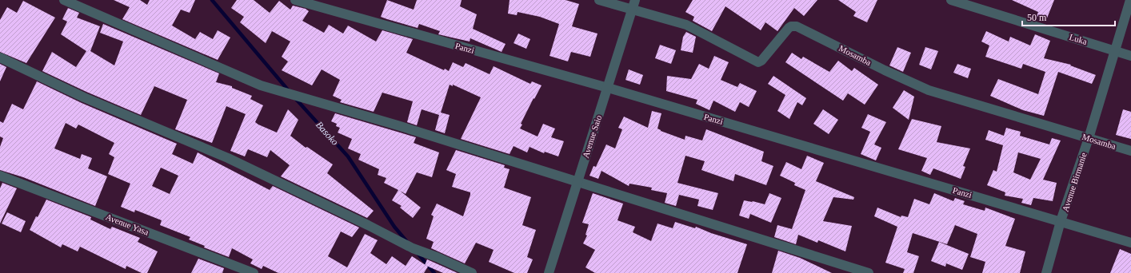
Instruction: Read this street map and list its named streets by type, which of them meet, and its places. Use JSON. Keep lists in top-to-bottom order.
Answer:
{
  "streets": {
    "street": [
      "Luka",
      "Panzi",
      "Mosamba",
      "Avenue Saio",
      "Avenue Birmanie",
      "Avenue Yasa"
    ]
  },
  "crossings": [
    ["Luka", "Avenue Birmanie"],
    ["Panzi", "Avenue Saio"],
    ["Panzi", "Avenue Birmanie"],
    ["Mosamba", "Avenue Saio"],
    ["Mosamba", "Avenue Birmanie"]
  ],
  "water": ["Basoko"],
  "scale_bar": "50 m"
}
